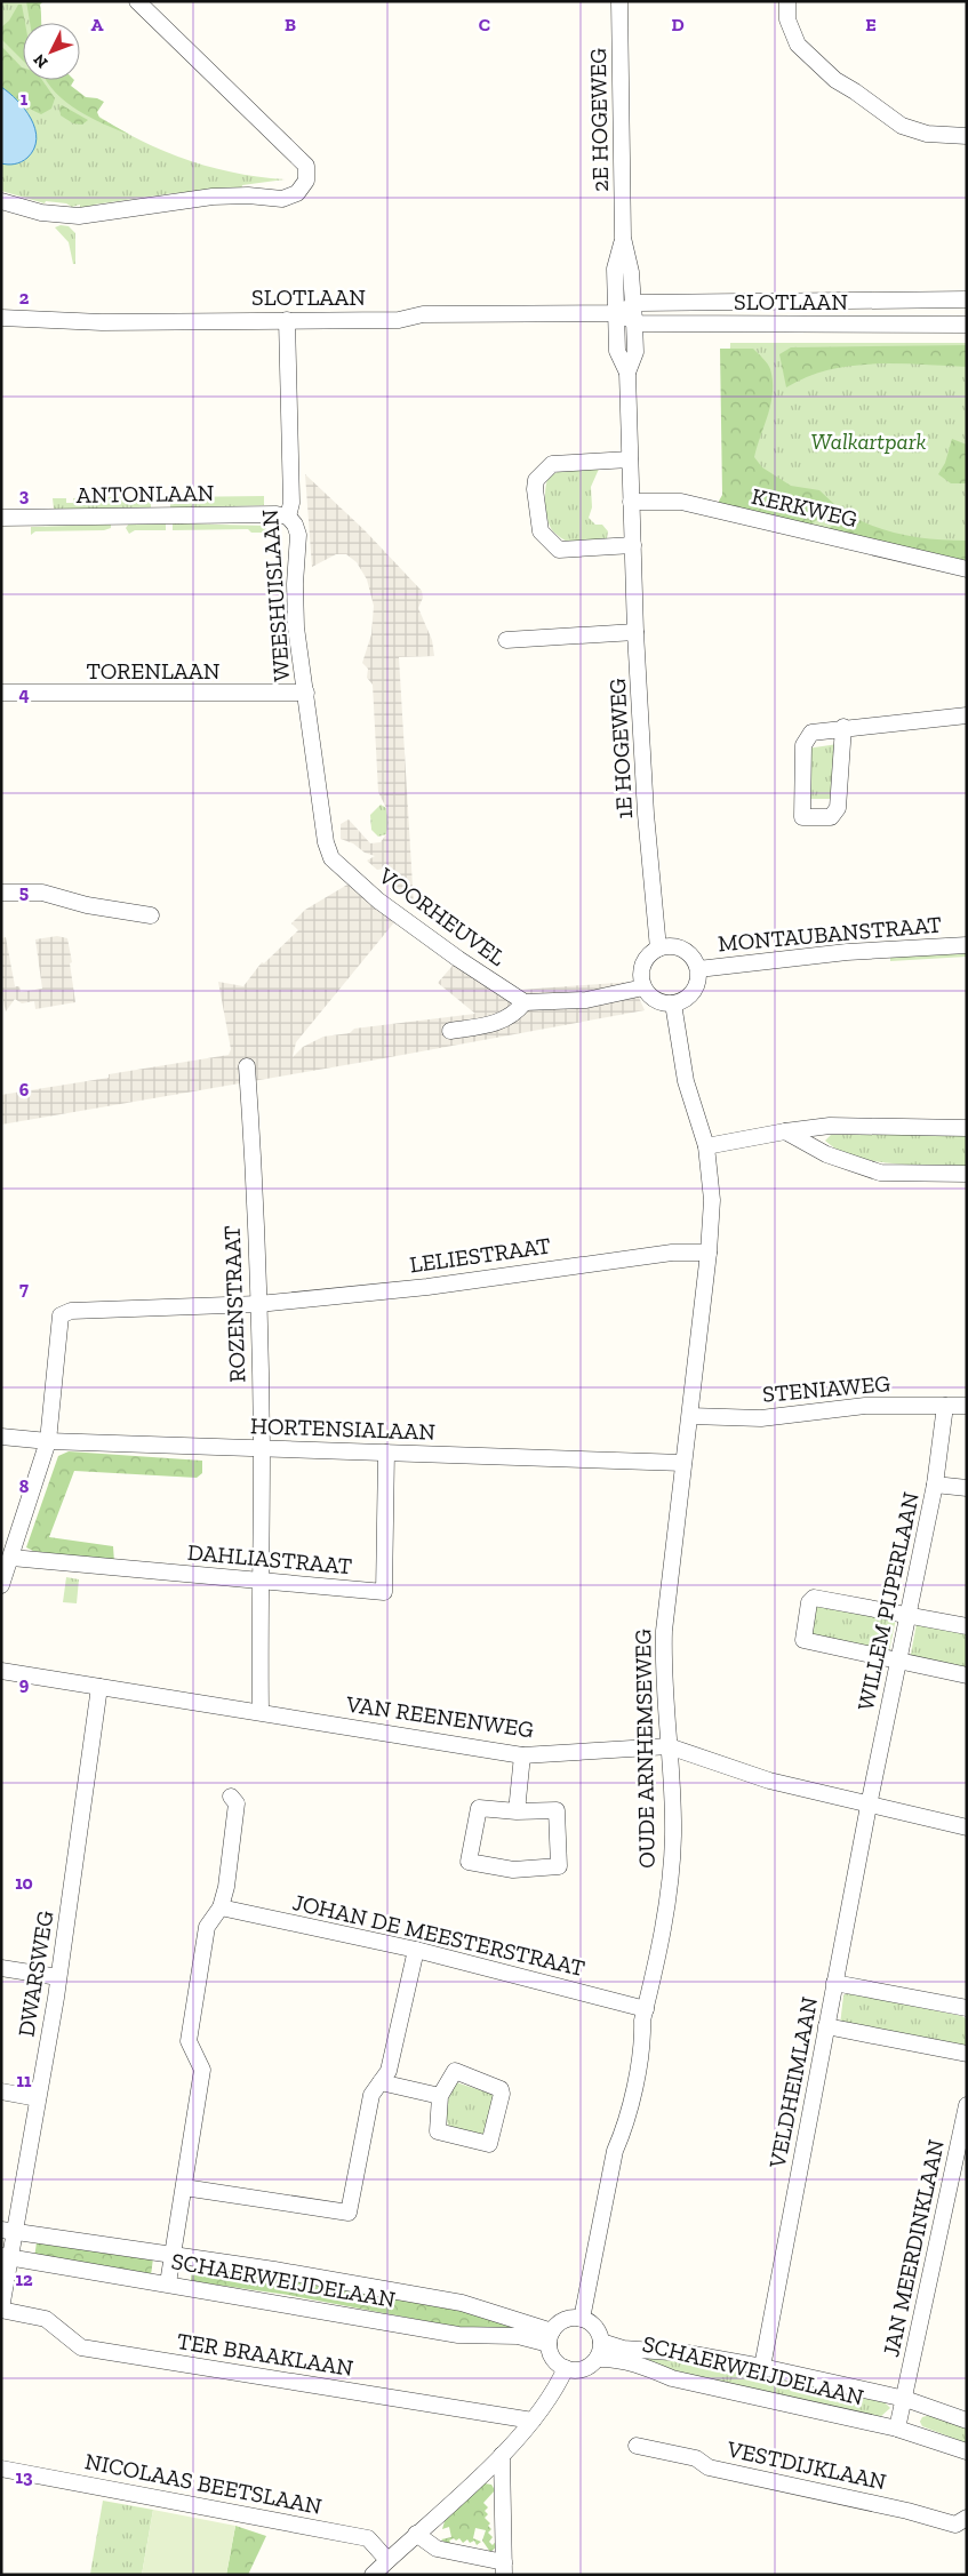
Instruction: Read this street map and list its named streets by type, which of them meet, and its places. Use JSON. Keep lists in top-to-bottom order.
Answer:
{
  "streets": {
    "street": [
      "2E HOGEWEG",
      "SLOTLAAN",
      "ANTONLAAN",
      "KERKWEG",
      "WEESHUISLAAN",
      "TORENLAAN",
      "1E HOGEWEG",
      "VOORHEUVEL",
      "MONTAUBANSTRAAT",
      "LELIESTRAAT",
      "ROZENSTRAAT",
      "STENIAWEG",
      "HORTENSIALAAN",
      "DAHLIASTRAAT",
      "WILLEM PIJPERLAAN",
      "VAN REENENWEG",
      "OUDE ARNHEMSEWEG",
      "JOHAN DE MEESTERSTRAAT",
      "DWARSWEG",
      "VELDHEIMLAAN",
      "JAN MEERDINKLAAN",
      "SCHAERWEIJDELAAN",
      "TER BRAAKLAAN",
      "VESTDIJKLAAN",
      "NICOLAAS BEETSLAAN"
    ]
  },
  "crossings": [
    ["2E HOGEWEG", "SLOTLAAN"],
    ["2E HOGEWEG", "1E HOGEWEG"],
    ["SLOTLAAN", "WEESHUISLAAN"],
    ["SLOTLAAN", "1E HOGEWEG"],
    ["ANTONLAAN", "WEESHUISLAAN"],
    ["KERKWEG", "1E HOGEWEG"],
    ["WEESHUISLAAN", "TORENLAAN"],
    ["WEESHUISLAAN", "VOORHEUVEL"],
    ["1E HOGEWEG", "MONTAUBANSTRAAT"],
    ["1E HOGEWEG", "OUDE ARNHEMSEWEG"],
    ["MONTAUBANSTRAAT", "OUDE ARNHEMSEWEG"],
    ["LELIESTRAAT", "ROZENSTRAAT"],
    ["LELIESTRAAT", "HORTENSIALAAN"],
    ["LELIESTRAAT", "OUDE ARNHEMSEWEG"],
    ["ROZENSTRAAT", "HORTENSIALAAN"],
    ["ROZENSTRAAT", "DAHLIASTRAAT"],
    ["ROZENSTRAAT", "VAN REENENWEG"],
    ["STENIAWEG", "WILLEM PIJPERLAAN"],
    ["STENIAWEG", "OUDE ARNHEMSEWEG"],
    ["HORTENSIALAAN", "DAHLIASTRAAT"],
    ["HORTENSIALAAN", "OUDE ARNHEMSEWEG"],
    ["WILLEM PIJPERLAAN", "VAN REENENWEG"],
    ["WILLEM PIJPERLAAN", "VELDHEIMLAAN"],
    ["VAN REENENWEG", "OUDE ARNHEMSEWEG"],
    ["VAN REENENWEG", "DWARSWEG"],
    ["VAN REENENWEG", "VELDHEIMLAAN"],
    ["OUDE ARNHEMSEWEG", "JOHAN DE MEESTERSTRAAT"],
    ["OUDE ARNHEMSEWEG", "SCHAERWEIJDELAAN"],
    ["DWARSWEG", "SCHAERWEIJDELAAN"],
    ["VELDHEIMLAAN", "SCHAERWEIJDELAAN"],
    ["JAN MEERDINKLAAN", "SCHAERWEIJDELAAN"]
  ],
  "parks": ["Walkartpark"],
  "north": "bottom left",
  "grid": {
    "columns": [
      "A",
      "B",
      "C",
      "D",
      "E"
    ],
    "rows": [
      "1",
      "2",
      "3",
      "4",
      "5",
      "6",
      "7",
      "8",
      "9",
      "10",
      "11",
      "12",
      "13"
    ]
  }
}
